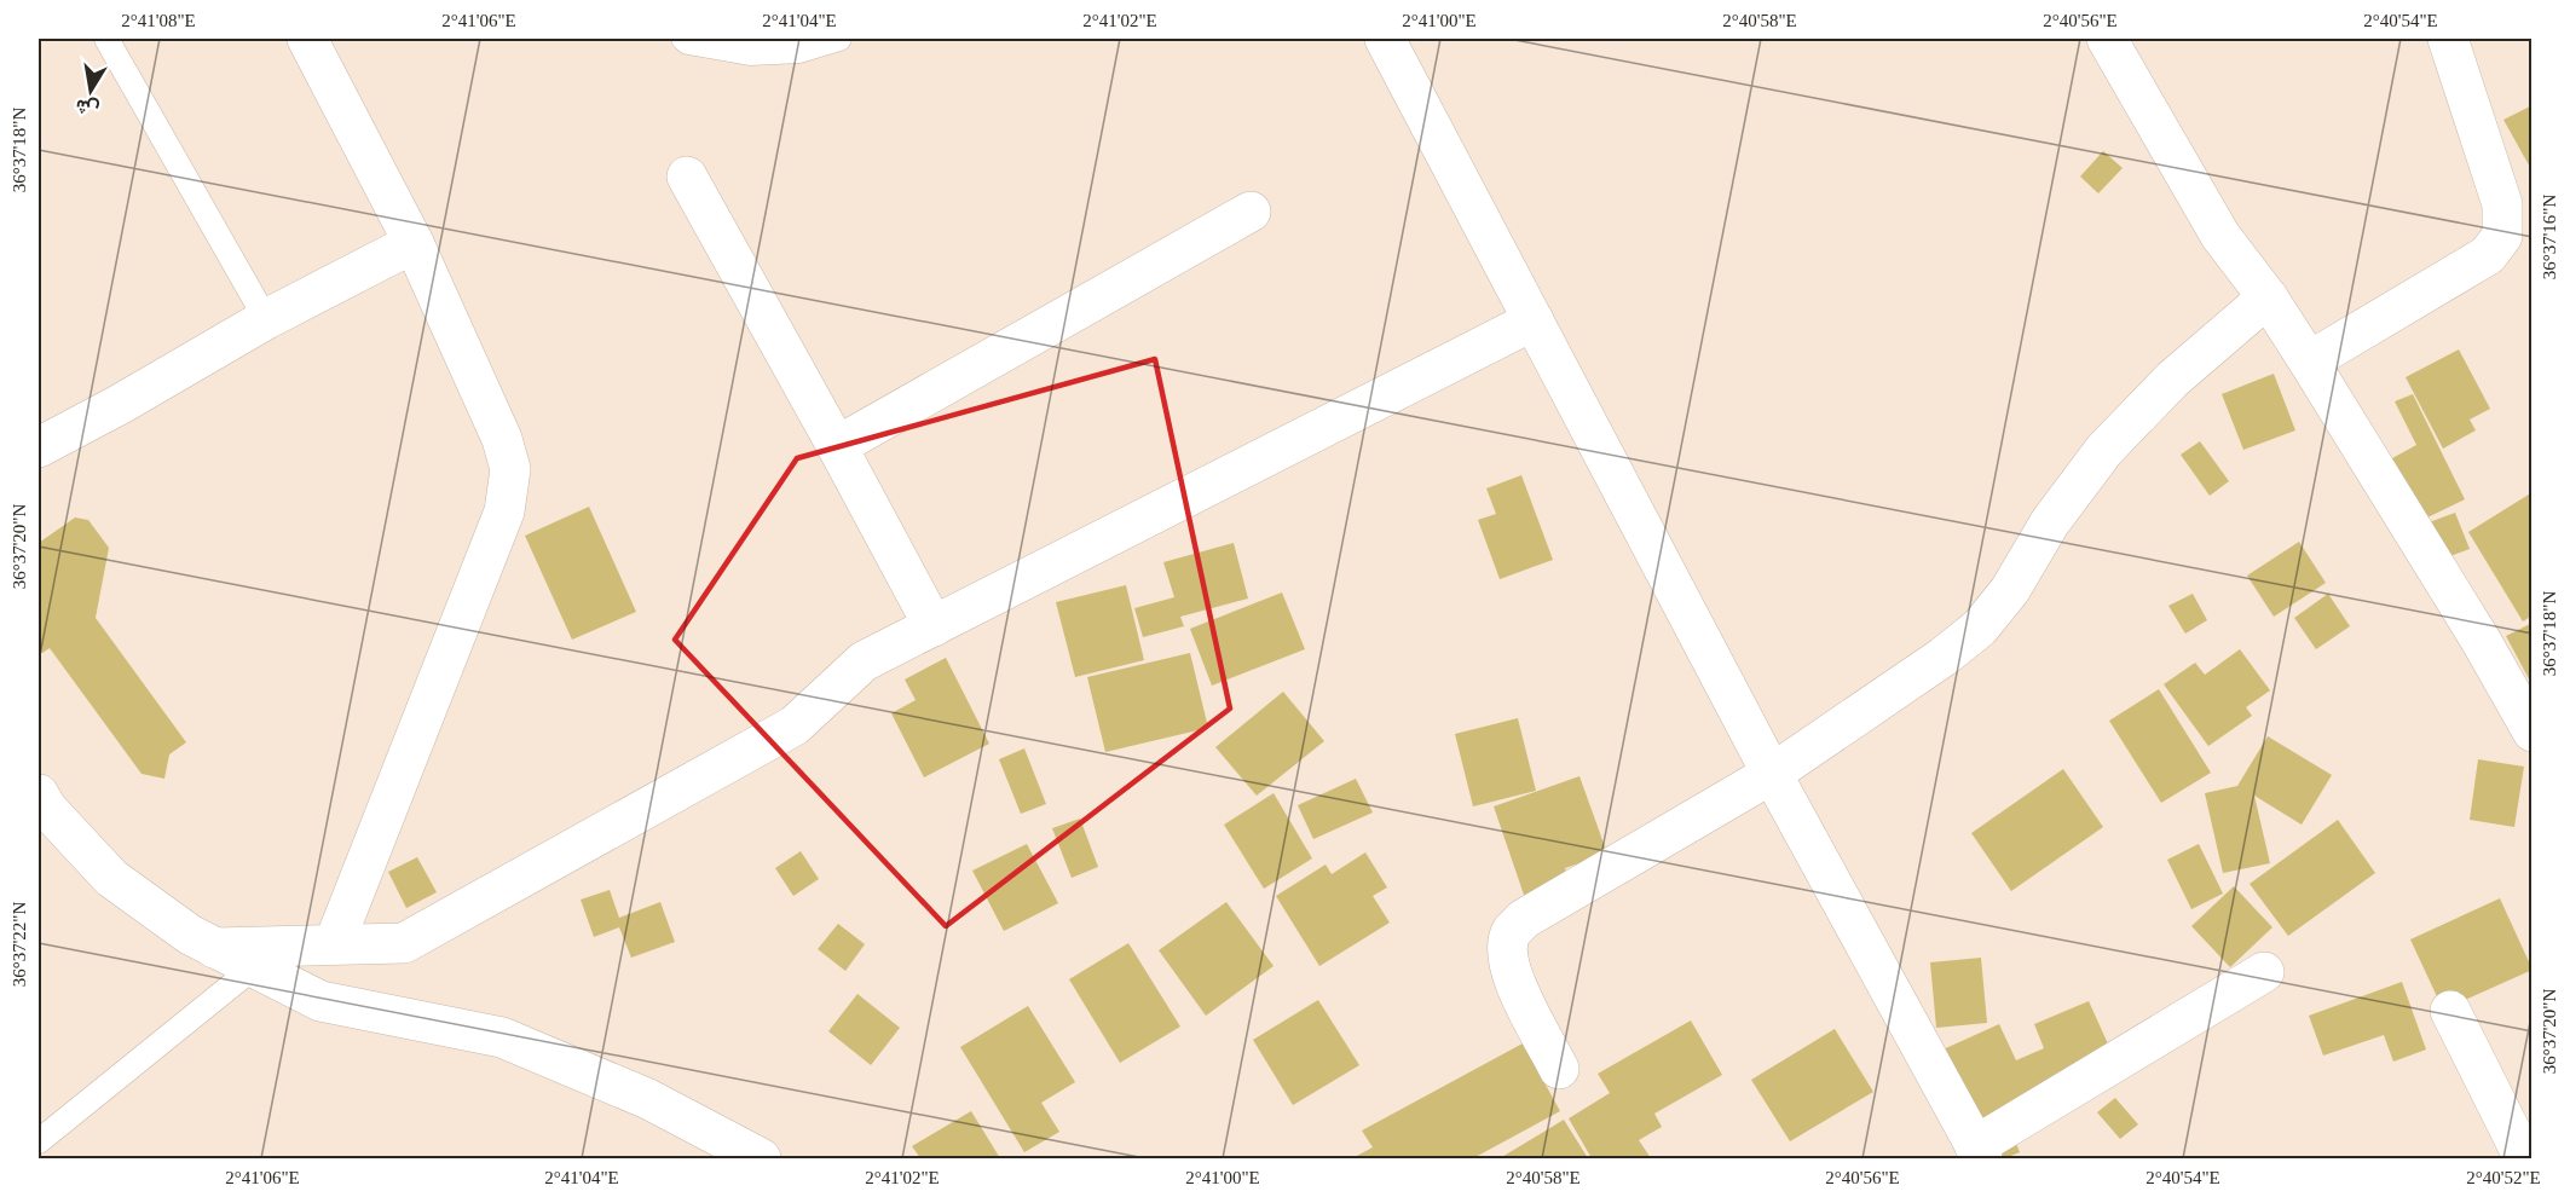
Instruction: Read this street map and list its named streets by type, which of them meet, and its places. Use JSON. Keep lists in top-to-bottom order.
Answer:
{
  "north": "bottom",
  "coordinates": [
    "2°41'08\"E",
    "2°41'06\"E",
    "2°41'04\"E",
    "2°41'02\"E",
    "2°41'00\"E",
    "2°40'58\"E",
    "2°40'56\"E",
    "2°40'54\"E",
    "36°37'18\"N",
    "36°37'16\"N",
    "36°37'20\"N",
    "36°37'22\"N",
    "2°40'52\"E"
  ]
}
